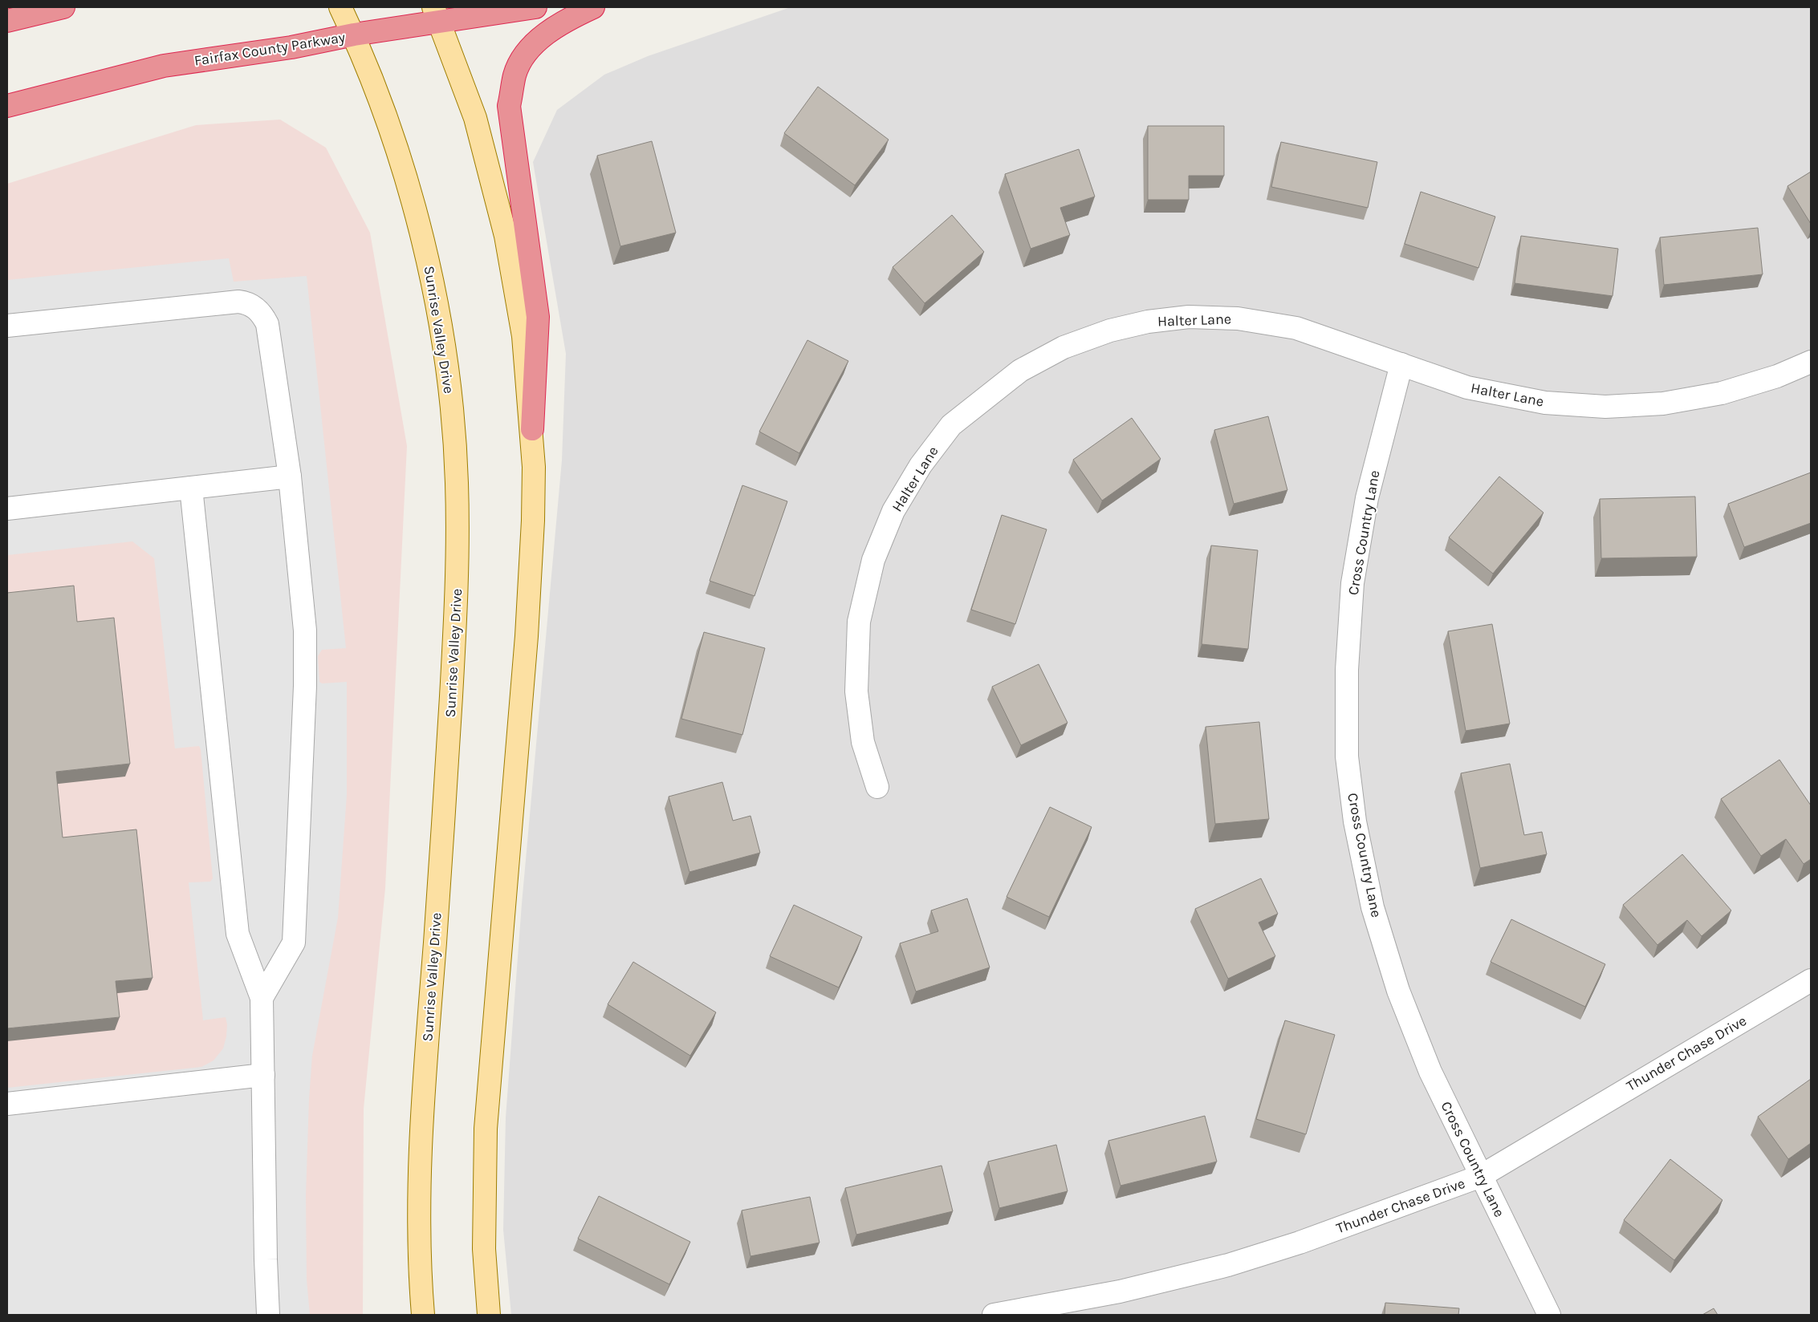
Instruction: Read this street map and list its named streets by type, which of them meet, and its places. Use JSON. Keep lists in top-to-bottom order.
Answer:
{
  "streets": {
    "highway": ["Fairfax County Parkway"],
    "main road": ["Sunrise Valley Drive"],
    "street": ["Halter Lane", "Cross Country Lane", "Thunder Chase Drive"]
  },
  "crossings": [
    ["Fairfax County Parkway", "Sunrise Valley Drive"],
    ["Halter Lane", "Cross Country Lane"],
    ["Cross Country Lane", "Thunder Chase Drive"]
  ]
}
